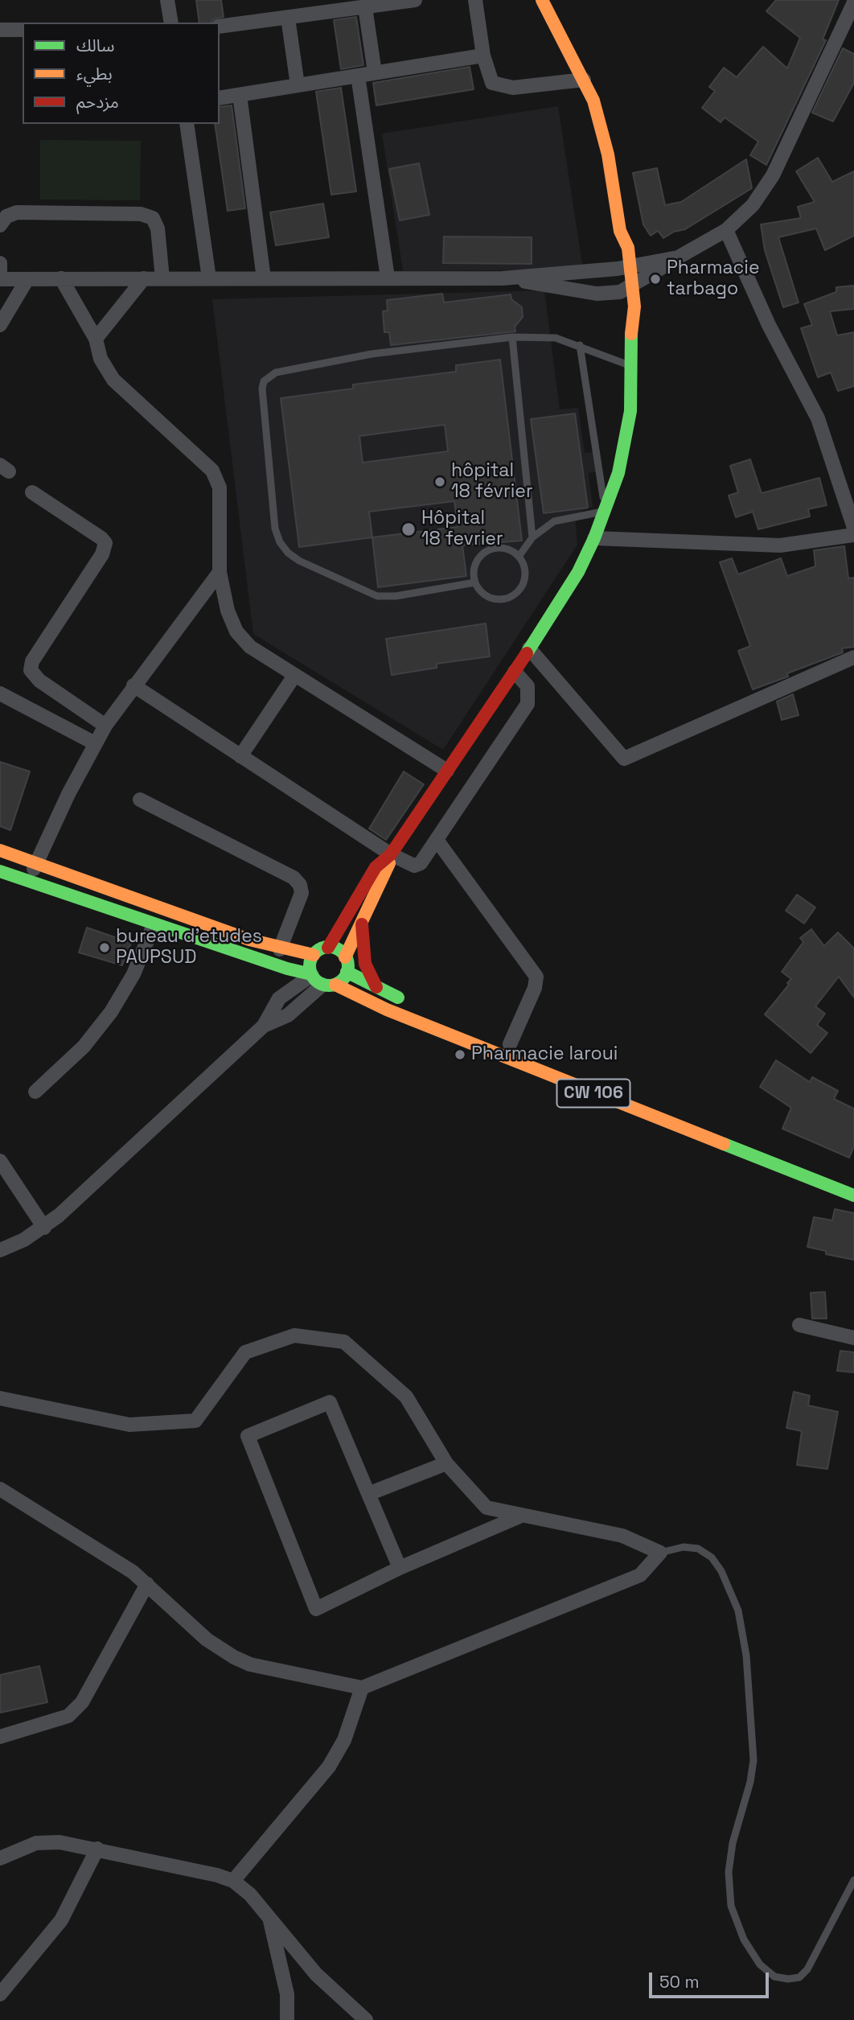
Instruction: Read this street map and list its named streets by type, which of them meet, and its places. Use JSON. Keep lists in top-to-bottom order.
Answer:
{
  "streets": {
    "main road": ["CW 106"]
  },
  "places": [
    "Pharmacie tarbago",
    "hôpital 18 février",
    "Hôpital 18 fevrier",
    "bureau d'etudes PAUPSUD",
    "Pharmacie laroui"
  ],
  "legend": ["سالك", "بطيء", "مزدحم"],
  "scale_bar": "50 m"
}
